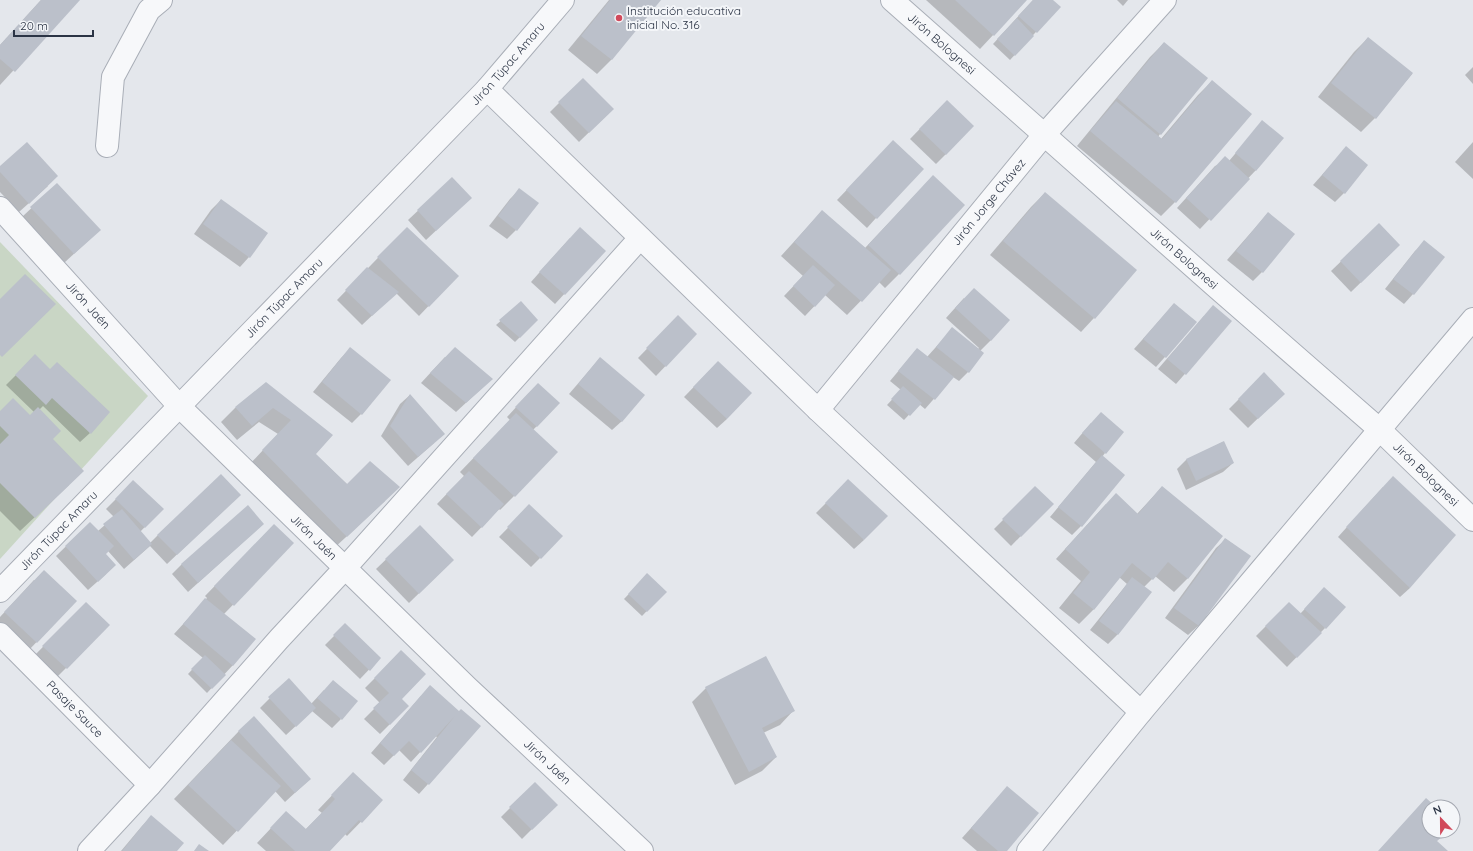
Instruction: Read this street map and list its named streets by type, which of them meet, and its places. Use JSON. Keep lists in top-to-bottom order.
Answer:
{
  "streets": {
    "street": [
      "Jirón Bolognesi",
      "Jirón Túpac Amaru",
      "Jirón Jorge Chávez",
      "Jirón Jaén",
      "Pasaje Sauce"
    ]
  },
  "crossings": [
    ["Jirón Bolognesi", "Jirón Jorge Chávez"],
    ["Jirón Túpac Amaru", "Jirón Jaén"]
  ],
  "places": ["Institución educativa inicial No. 316"],
  "scale_bar": "20 m",
  "north": "top"
}
